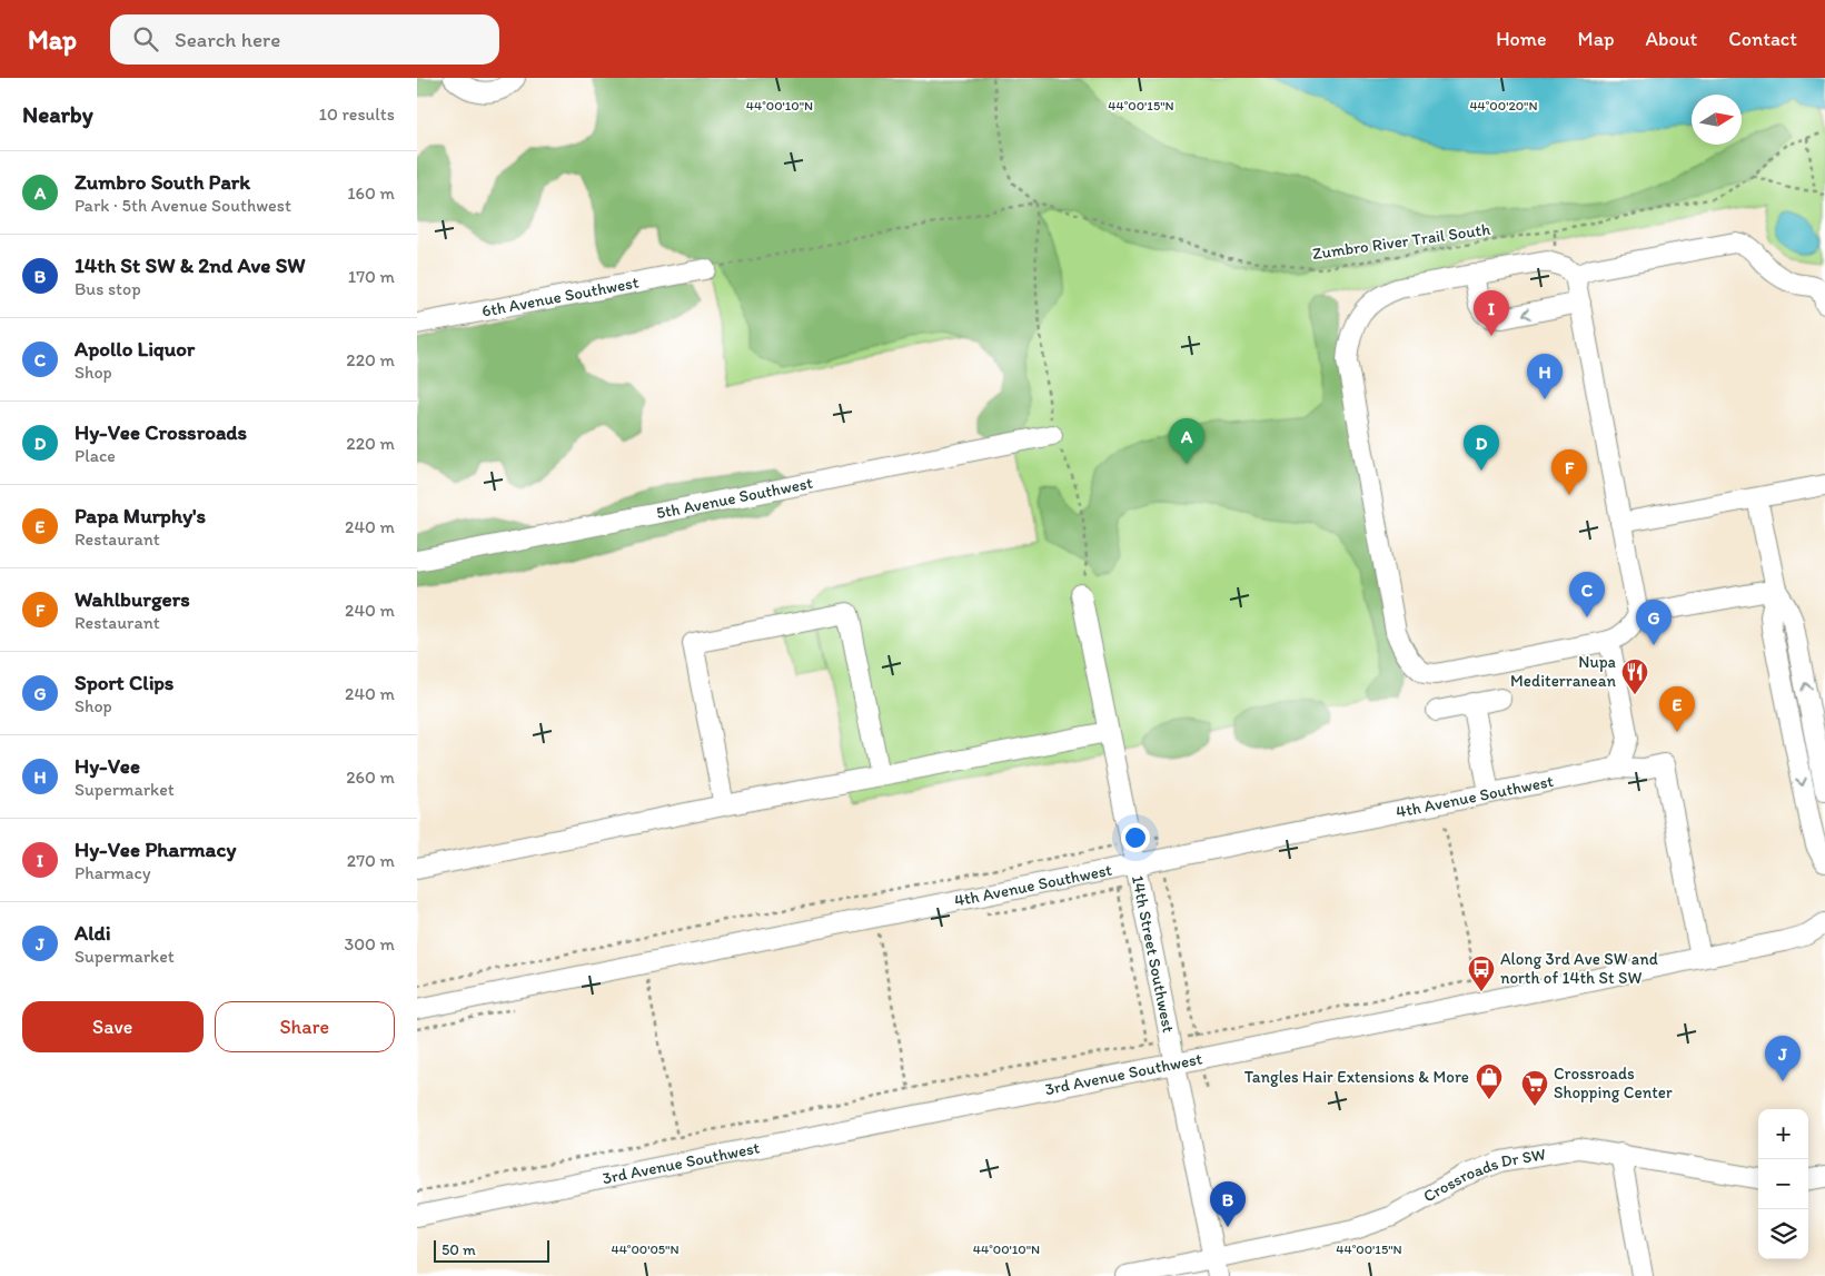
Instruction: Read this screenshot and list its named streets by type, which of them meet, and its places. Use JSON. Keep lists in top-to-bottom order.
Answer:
{
  "streets": {
    "street": [
      "6th Avenue Southwest",
      "5th Avenue Southwest",
      "4th Avenue Southwest",
      "14th Street Southwest",
      "3rd Avenue Southwest",
      "Crossroads Dr SW"
    ],
    "path": ["Zumbro River Trail South"]
  },
  "crossings": [
    ["4th Avenue Southwest", "14th Street Southwest"],
    ["4th Avenue Southwest", "3rd Avenue Southwest"],
    ["14th Street Southwest", "3rd Avenue Southwest"],
    ["14th Street Southwest", "Crossroads Dr SW"]
  ],
  "places": {
    "restaurant": ["Nupa Mediterranean"],
    "bus stop": ["Along 3rd Ave SW and north of 14th St SW"],
    "shop": ["Tangles Hair Extensions & More"],
    "supermarket": ["Crossroads Shopping Center"]
  },
  "scale_bar": "50 m",
  "north": "right",
  "page": {
    "header": "Map",
    "search": "Search here",
    "nav": [
      "Home",
      "Map",
      "About",
      "Contact"
    ],
    "heading": ["Nearby", "10 results"],
    "list": [
      {
        "mark": "A",
        "name": "Zumbro South Park",
        "note": "Park · 5th Avenue Southwest",
        "value": "160 m"
      },
      {
        "mark": "B",
        "name": "14th St SW & 2nd Ave SW",
        "note": "Bus stop",
        "value": "170 m"
      },
      {
        "mark": "C",
        "name": "Apollo Liquor",
        "note": "Shop",
        "value": "220 m"
      },
      {
        "mark": "D",
        "name": "Hy-Vee Crossroads",
        "note": "Place",
        "value": "220 m"
      },
      {
        "mark": "E",
        "name": "Papa Murphy's",
        "note": "Restaurant",
        "value": "240 m"
      },
      {
        "mark": "F",
        "name": "Wahlburgers",
        "note": "Restaurant",
        "value": "240 m"
      },
      {
        "mark": "G",
        "name": "Sport Clips",
        "note": "Shop",
        "value": "240 m"
      },
      {
        "mark": "H",
        "name": "Hy-Vee",
        "note": "Supermarket",
        "value": "260 m"
      },
      {
        "mark": "I",
        "name": "Hy-Vee Pharmacy",
        "note": "Pharmacy",
        "value": "270 m"
      },
      {
        "mark": "J",
        "name": "Aldi",
        "note": "Supermarket",
        "value": "300 m"
      }
    ],
    "pins": [
      "I",
      "H",
      "A",
      "D",
      "F",
      "C",
      "G",
      "E",
      "J",
      "B"
    ],
    "buttons": ["Save", "Share"],
    "map_buttons": ["+", "−"],
    "scale": "50 m"
  },
  "coordinates": [
    "44°00'10\"N",
    "44°00'15\"N",
    "44°00'20\"N",
    "44°00'05\"N"
  ]
}
